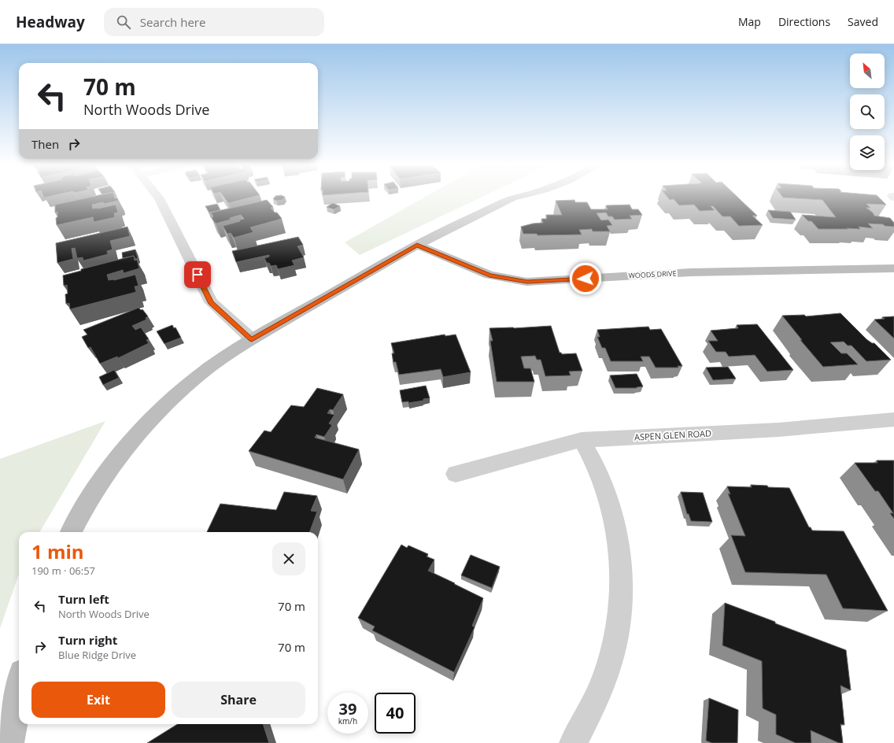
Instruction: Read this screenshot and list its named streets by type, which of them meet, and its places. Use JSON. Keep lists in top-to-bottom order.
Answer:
{
  "streets": {
    "street": ["WOODS DRIVE", "ASPEN GLEN ROAD"]
  },
  "north": "top left",
  "page": {
    "header": "Headway",
    "search": "Search here",
    "nav": ["Map", "Directions", "Saved"],
    "turn": ["70 m", "North Woods Drive"],
    "then": "Then",
    "heading": ["1 min", "190 m · 06:57"],
    "list": [
      {
        "name": "Turn left",
        "note": "North Woods Drive",
        "value": "70 m"
      },
      {
        "name": "Turn right",
        "note": "Blue Ridge Drive",
        "value": "70 m"
      }
    ],
    "buttons": ["Exit", "Share"],
    "speed": "39 km/h",
    "limit": "40"
  }
}
